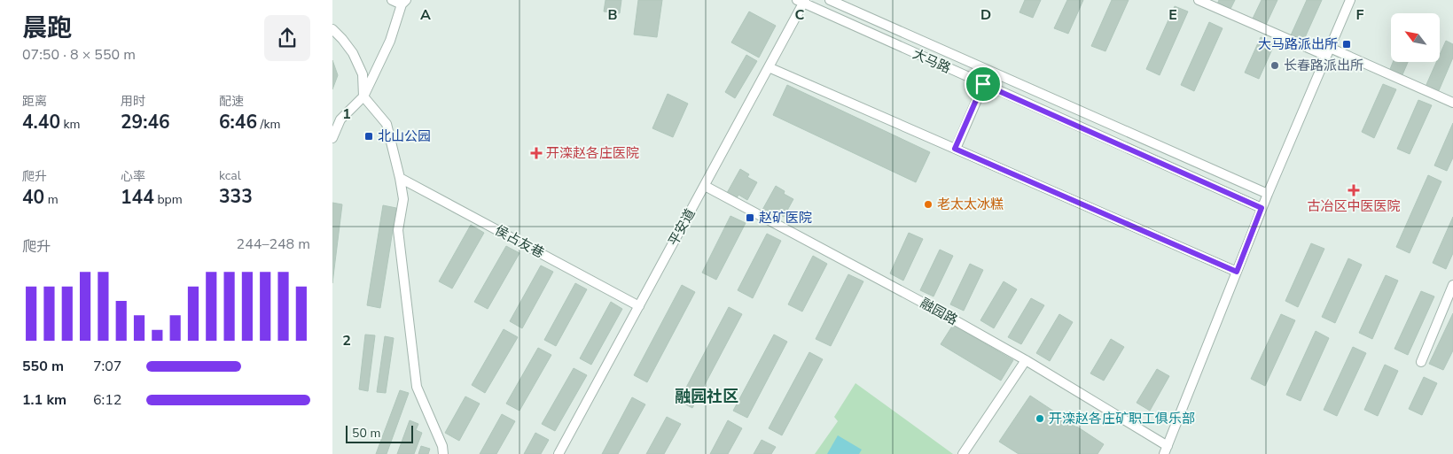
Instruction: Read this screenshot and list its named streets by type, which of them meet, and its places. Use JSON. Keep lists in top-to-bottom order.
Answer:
{
  "streets": {
    "street": [
      "大马路",
      "平安道",
      "侯占友巷",
      "融园路"
    ]
  },
  "crossings": [
    ["大马路", "平安道"],
    ["平安道", "侯占友巷"],
    ["平安道", "融园路"]
  ],
  "districts": ["融园社区"],
  "places": {
    "transit": ["大马路派出所", "北山公园", "赵矿医院"],
    "other": ["长春路派出所", "老太太冰糕", "开滦赵各庄矿职工俱乐部"],
    "health": ["开滦赵各庄医院", "古冶区中医医院"]
  },
  "scale_bar": "50 m",
  "north": "top left",
  "page": {
    "heading": ["晨跑", "07:50 · 8 × 550 m"],
    "stats": [
      ["距离", "4.40 km"],
      ["用时", "29:46"],
      ["配速", "6:46 /km"],
      ["爬升", "40 m"],
      ["心率", "144 bpm"],
      ["kcal", "333"]
    ],
    "chart": ["爬升", "244–248 m"],
    "list": [
      {
        "name": "550 m",
        "note": "7:07"
      },
      {
        "name": "1.1 km",
        "note": "6:12"
      }
    ],
    "scale": "50 m"
  },
  "grid": {
    "columns": [
      "A",
      "B",
      "C",
      "D",
      "E",
      "F"
    ],
    "rows": ["1", "2"]
  }
}
